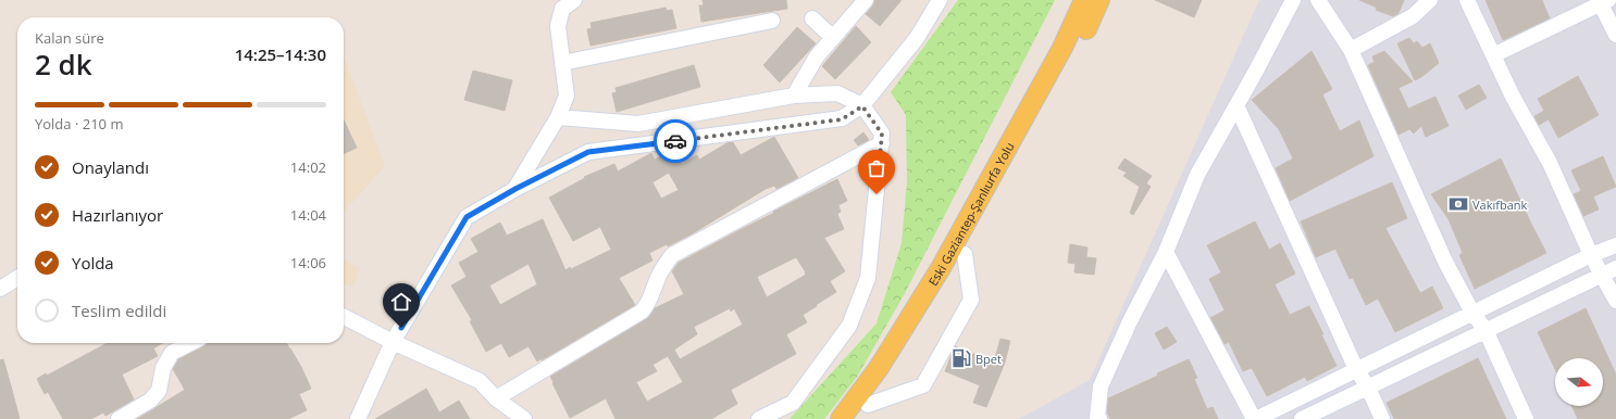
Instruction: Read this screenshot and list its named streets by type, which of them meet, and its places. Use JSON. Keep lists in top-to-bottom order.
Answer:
{
  "streets": {
    "main road": ["Eski Gaziantep-Şanlıurfa Yolu"]
  },
  "places": {
    "bank": ["Vakıfbank"],
    "fuel station": ["Bpet"]
  },
  "north": "right",
  "page": {
    "heading": ["2 dk", "Kalan süre", "14:25–14:30"],
    "bar": "Yolda · 210 m",
    "list": [
      ["Onaylandı", "14:02"],
      ["Hazırlanıyor", "14:04"],
      ["Yolda", "14:06"],
      "Teslim edildi"
    ]
  }
}
